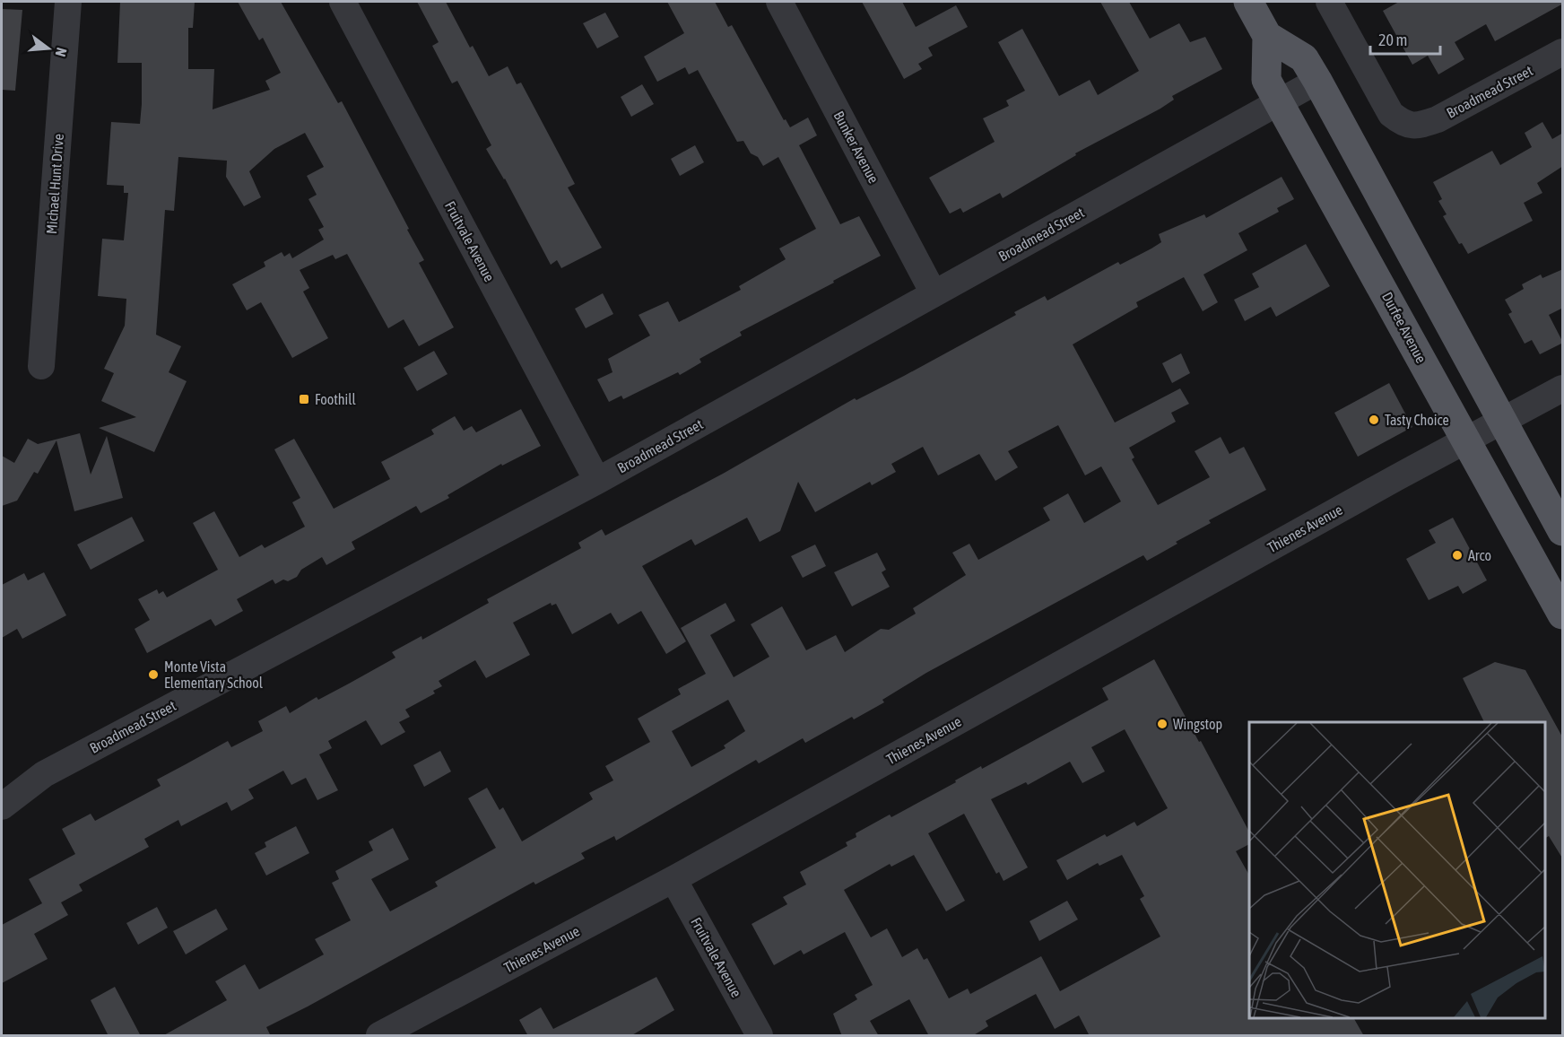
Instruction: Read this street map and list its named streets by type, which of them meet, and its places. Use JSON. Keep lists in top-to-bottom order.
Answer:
{
  "streets": {
    "main road": ["Durfee Avenue"],
    "street": [
      "Broadmead Street",
      "Bunker Avenue",
      "Michael Hunt Drive",
      "Fruitvale Avenue",
      "Thienes Avenue"
    ]
  },
  "crossings": [
    ["Broadmead Street", "Bunker Avenue"],
    ["Broadmead Street", "Fruitvale Avenue"],
    ["Broadmead Street", "Durfee Avenue"],
    ["Fruitvale Avenue", "Thienes Avenue"],
    ["Durfee Avenue", "Thienes Avenue"]
  ],
  "places": {
    "transit": ["Foothill"],
    "other": [
      "Tasty Choice",
      "Arco",
      "Monte Vista Elementary School",
      "Wingstop"
    ]
  },
  "scale_bar": "20 m",
  "north": "right"
}
